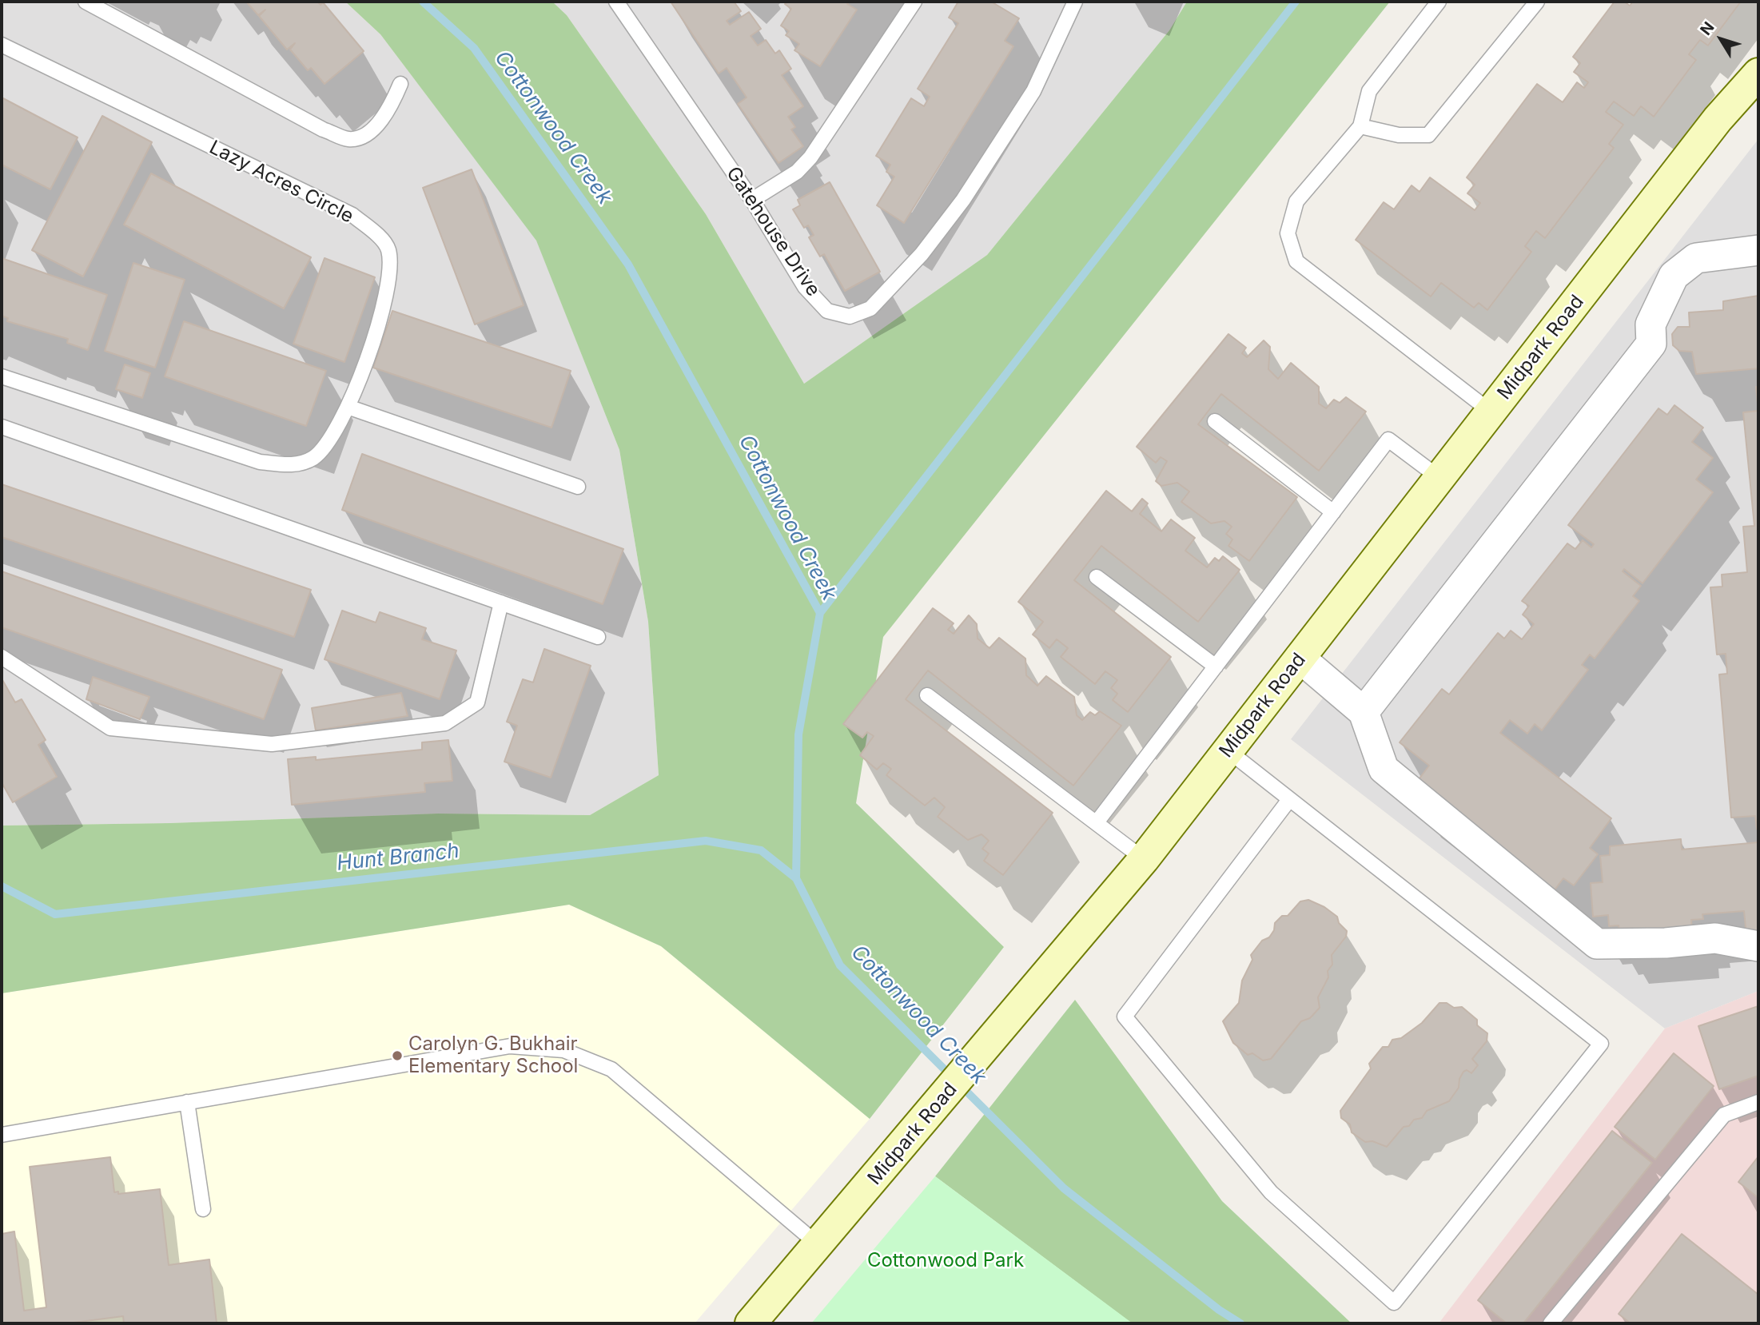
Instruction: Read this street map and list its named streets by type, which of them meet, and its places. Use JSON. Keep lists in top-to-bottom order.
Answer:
{
  "streets": {
    "street": ["Midpark Road"],
    "lane": ["Lazy Acres Circle", "Gatehouse Drive"]
  },
  "water": ["Cottonwood Creek", "Hunt Branch"],
  "parks": ["Cottonwood Park"],
  "places": ["Carolyn G. Bukhair Elementary School"],
  "north": "top left"
}
